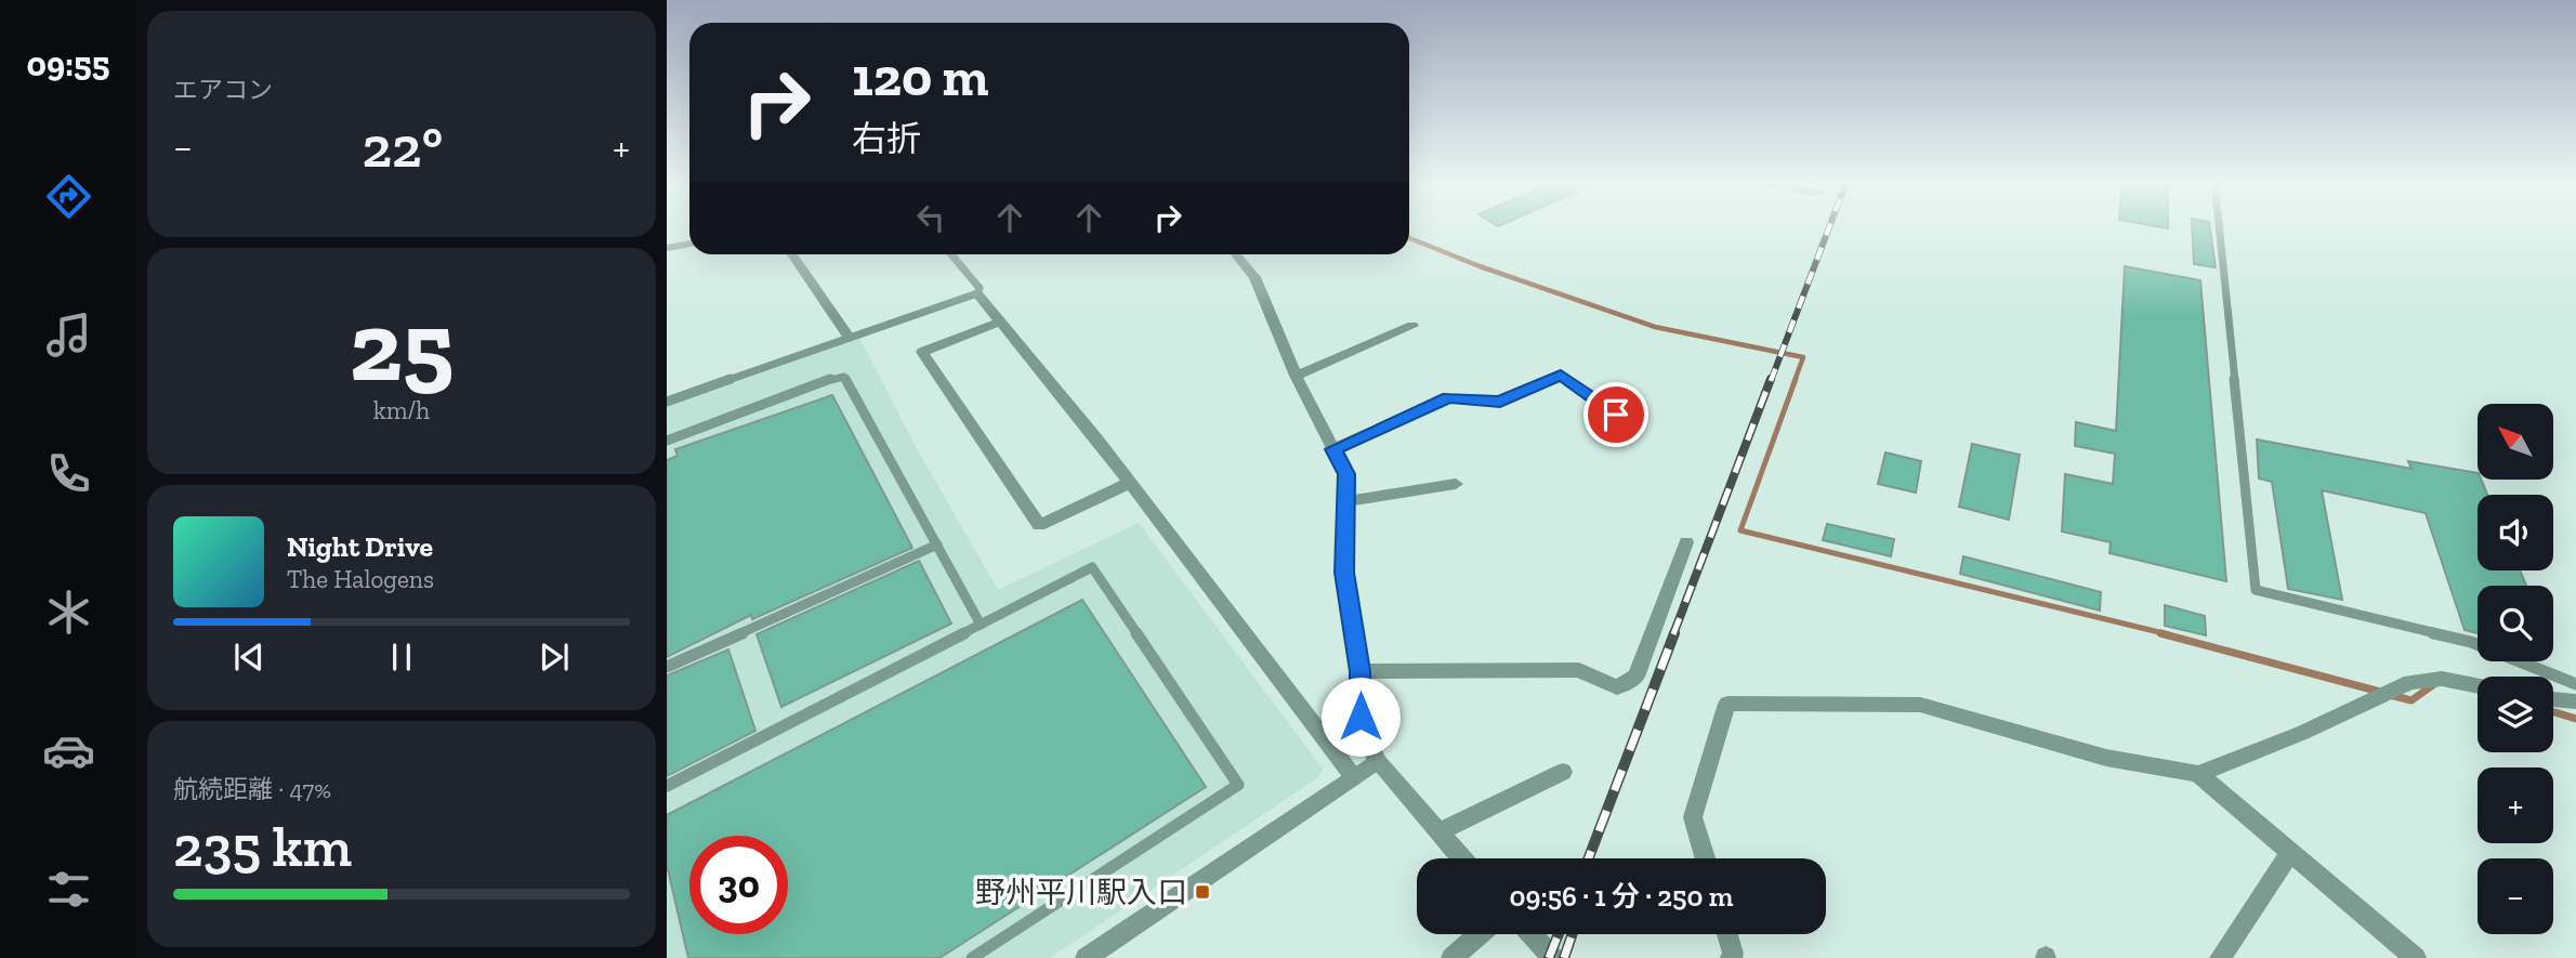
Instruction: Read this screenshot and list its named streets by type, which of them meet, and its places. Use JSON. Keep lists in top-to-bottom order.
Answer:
{
  "places": {
    "transit": ["野州平川駅入口"]
  },
  "north": "top left",
  "page": {
    "tabs": "09:55",
    "tile": [
      "エアコン",
      ["25", "km/h"],
      ["航続距離 · 47%", "235 km"]
    ],
    "turn": ["120 m", "右折"],
    "heat": ["−", "22°", "+"],
    "map_buttons": ["+", "−"],
    "song": ["Night Drive", "The Halogens"],
    "limit": "30",
    "trip": "09:56 · 1 分 · 250 m"
  }
}
